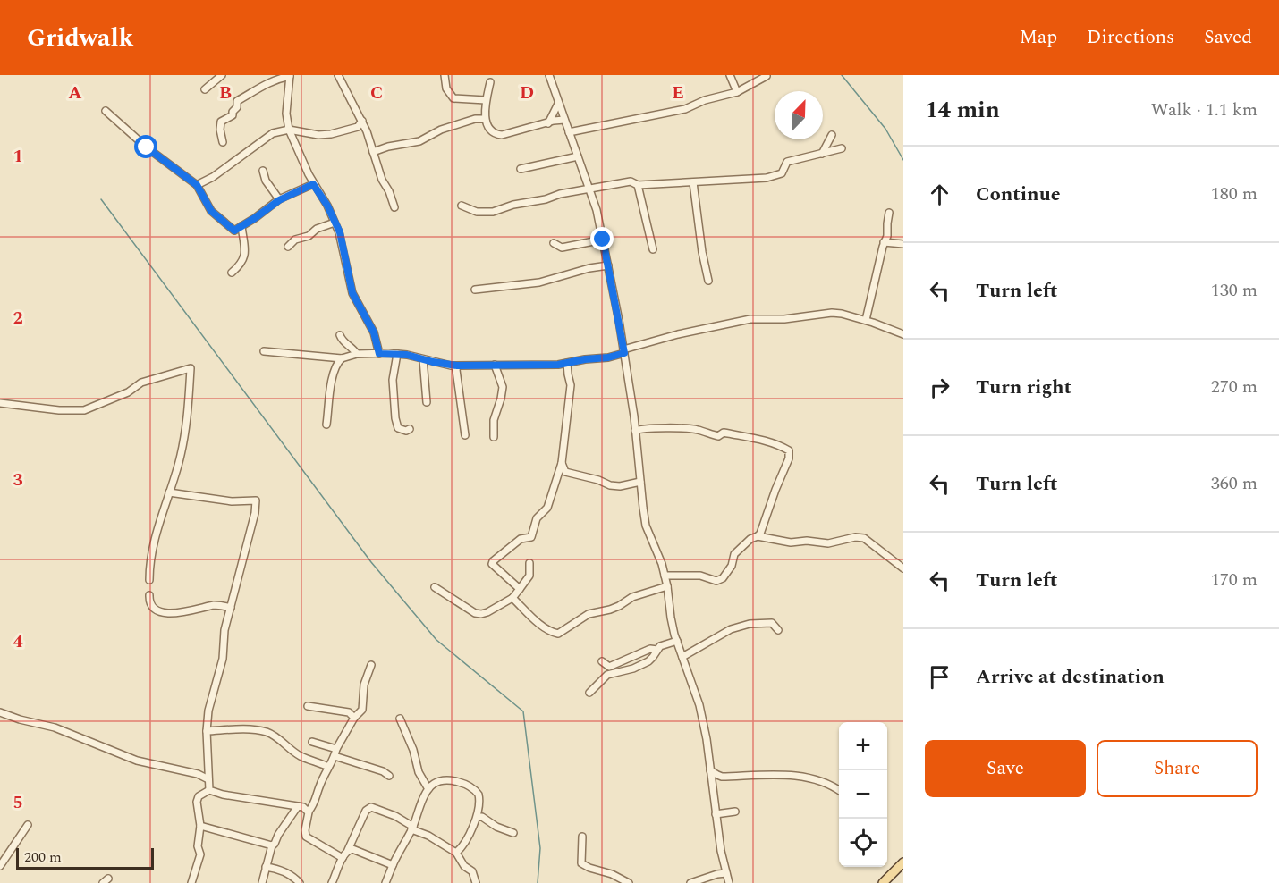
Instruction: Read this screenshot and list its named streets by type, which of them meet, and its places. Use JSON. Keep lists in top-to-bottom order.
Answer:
{
  "scale_bar": "200 m",
  "north": "top right",
  "page": {
    "header": "Gridwalk",
    "nav": ["Map", "Directions", "Saved"],
    "heading": ["14 min", "Walk · 1.1 km"],
    "list": [
      ["Continue", "180 m"],
      ["Turn left", "130 m"],
      ["Turn right", "270 m"],
      ["Turn left", "360 m"],
      ["Turn left", "170 m"],
      "Arrive at destination"
    ],
    "map_buttons": ["+", "−"],
    "buttons": ["Save", "Share"],
    "scale": "200 m"
  },
  "grid": {
    "columns": [
      "A",
      "B",
      "C",
      "D",
      "E"
    ],
    "rows": [
      "1",
      "2",
      "3",
      "4",
      "5"
    ]
  }
}
